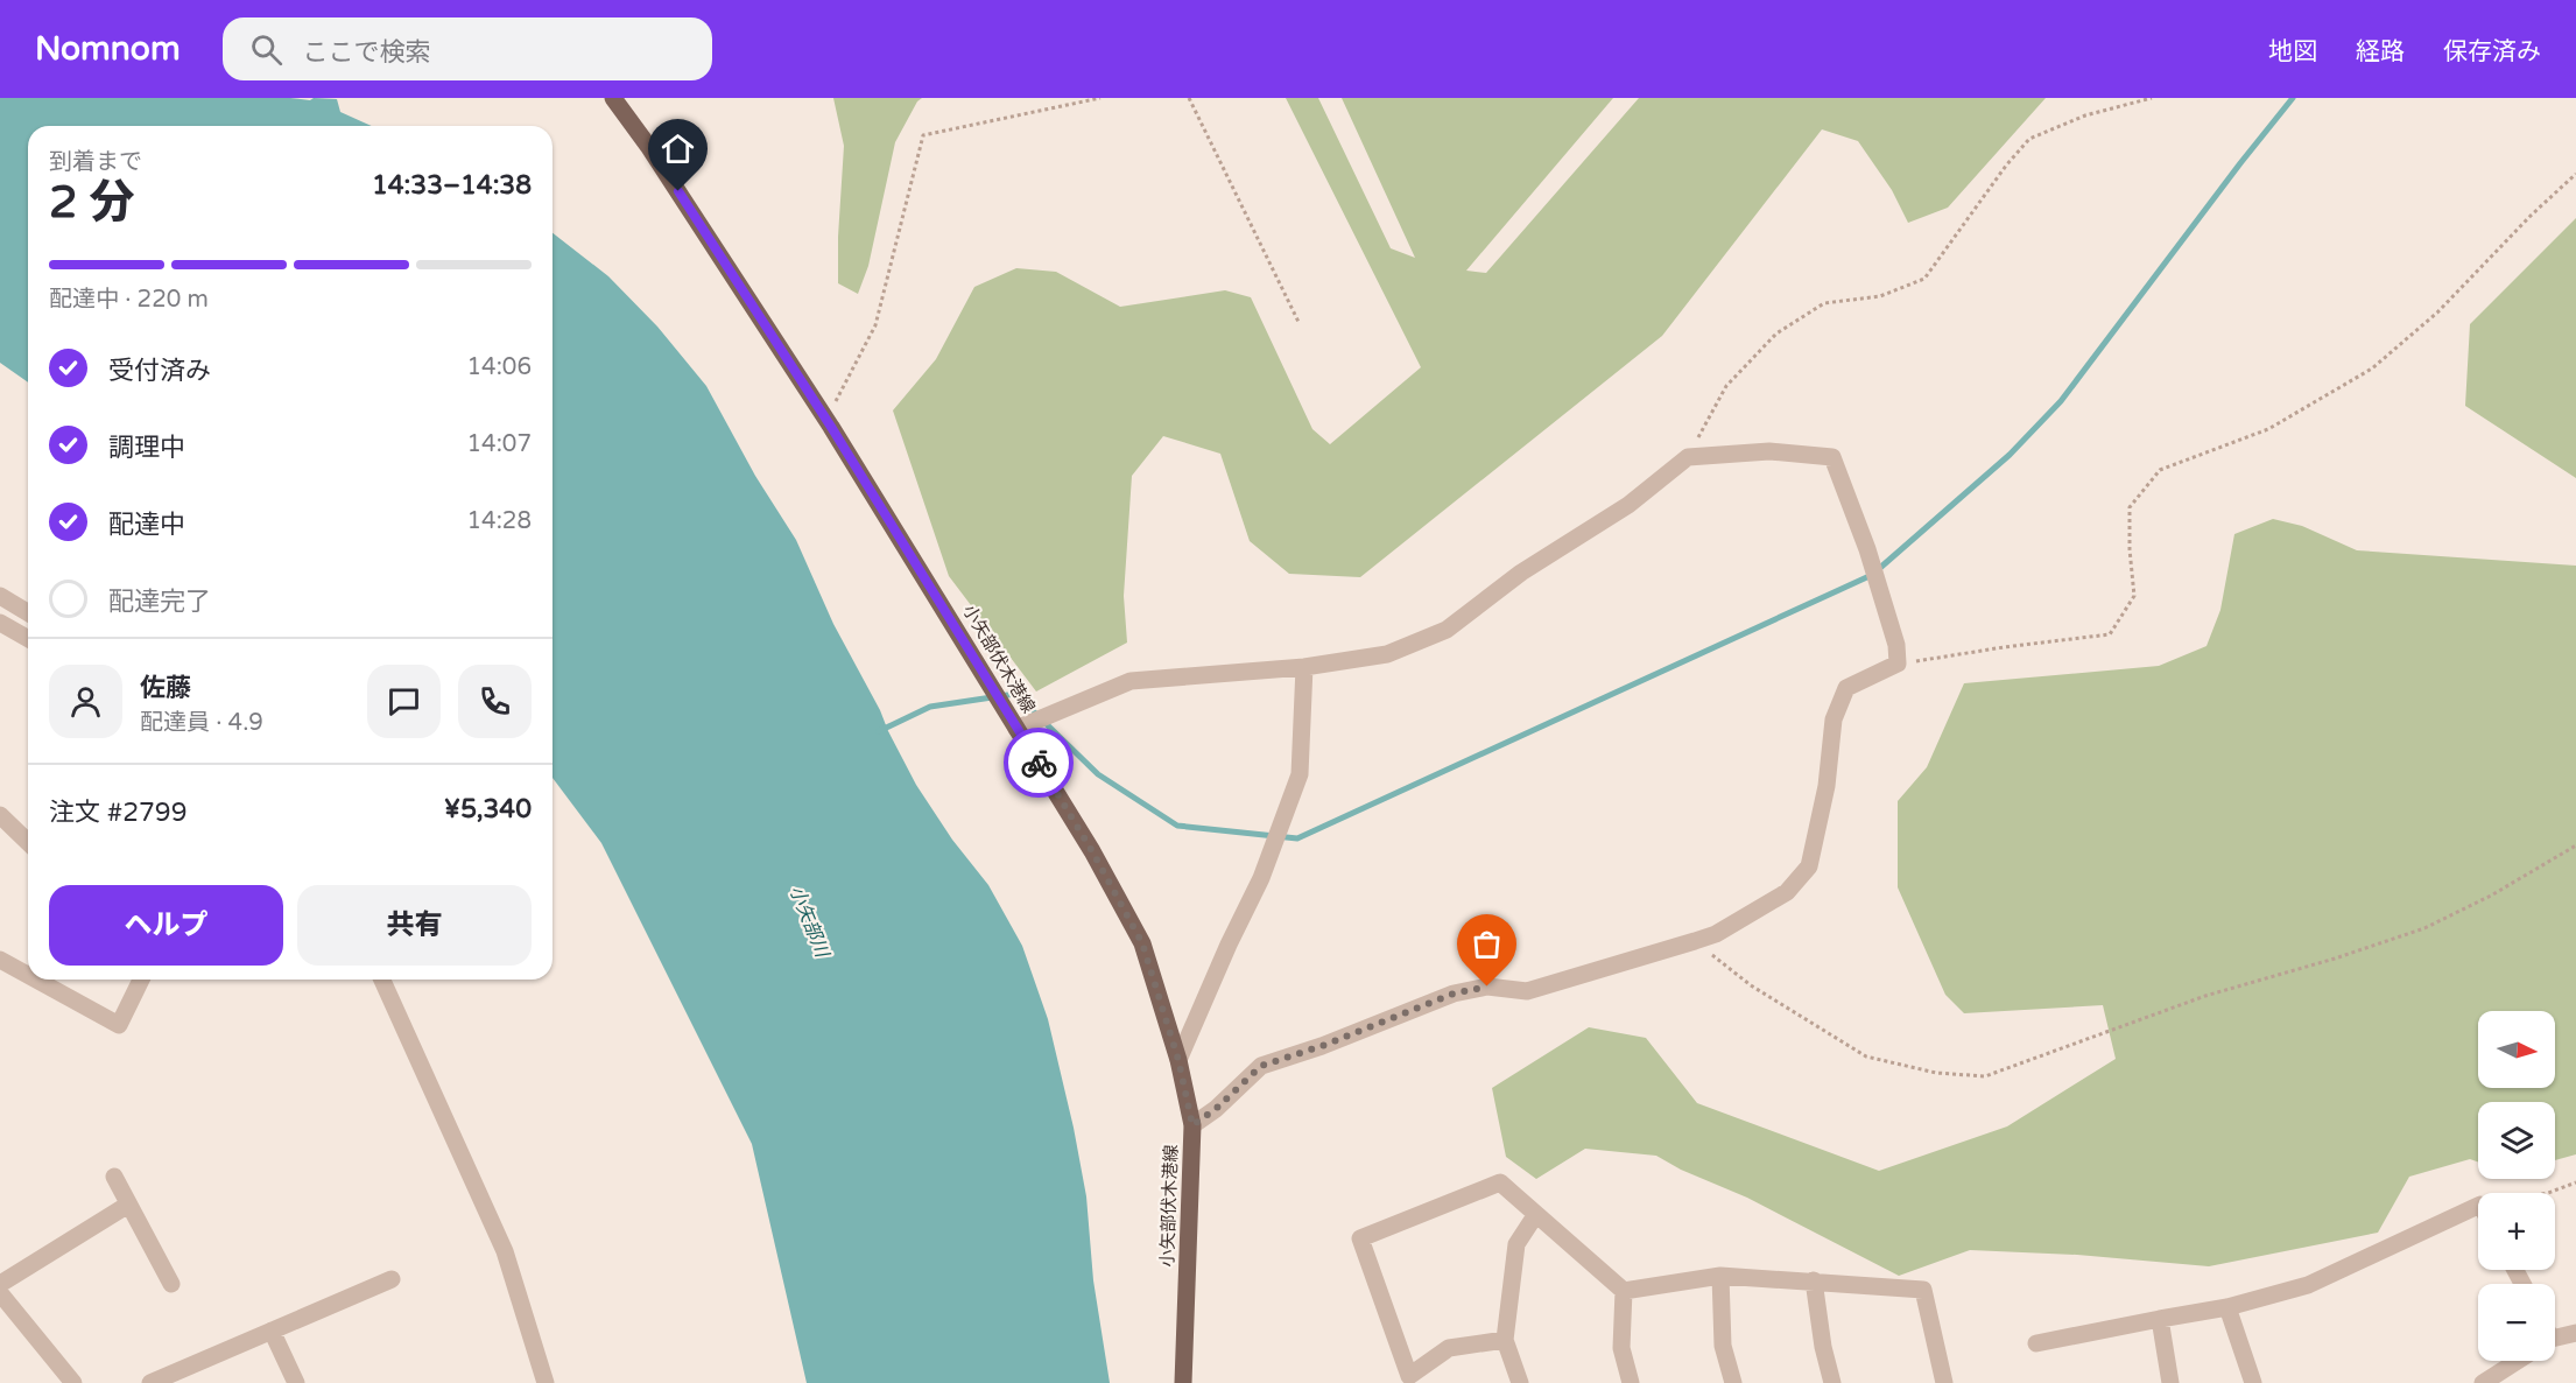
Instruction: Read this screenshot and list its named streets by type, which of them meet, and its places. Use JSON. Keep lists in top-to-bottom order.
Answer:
{
  "streets": {
    "main road": ["小矢部伏木港線"]
  },
  "water": ["小矢部川"],
  "north": "right",
  "page": {
    "header": "Nomnom",
    "search": "ここで検索",
    "nav": ["地図", "経路", "保存済み"],
    "heading": ["2 分", "到着まで", "14:33–14:38"],
    "panel": [
      "佐藤",
      "配達員 · 4.9",
      "注文 #2799",
      "¥5,340"
    ],
    "bar": "配達中 · 220 m",
    "list": [
      ["受付済み", "14:06"],
      ["調理中", "14:07"],
      ["配達中", "14:28"],
      "配達完了"
    ],
    "buttons": ["ヘルプ", "共有"],
    "map_buttons": ["+", "−"]
  }
}
